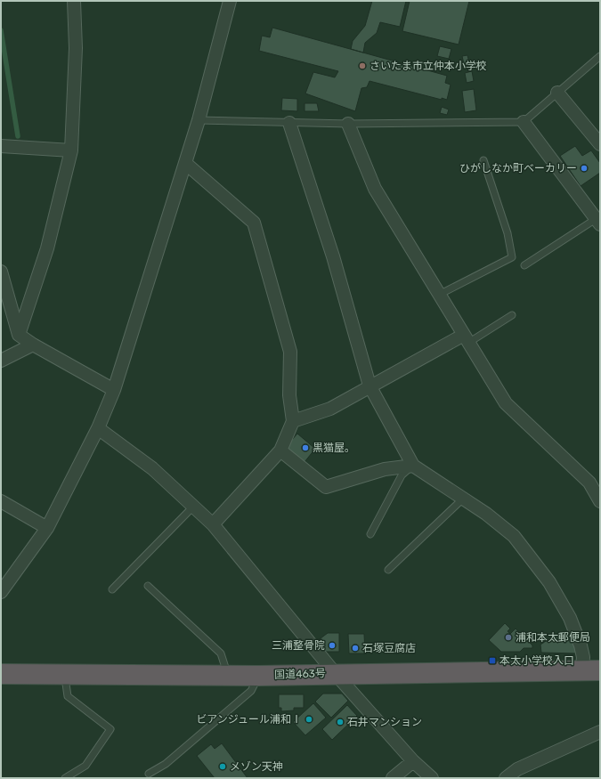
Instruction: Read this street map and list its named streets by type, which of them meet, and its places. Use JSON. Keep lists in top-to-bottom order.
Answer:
{
  "streets": {
    "highway": ["国道463号"]
  },
  "places": {
    "other": [
      "さいたま市立仲本小学校",
      "ひがしなか町ベーカリー",
      "黒猫屋。",
      "浦和本太郵便局",
      "三浦整骨院",
      "石塚豆腐店",
      "ビアンジュール浦和Ⅰ",
      "石井マンション",
      "メゾン天神"
    ],
    "transit": ["本太小学校入口"]
  }
}
